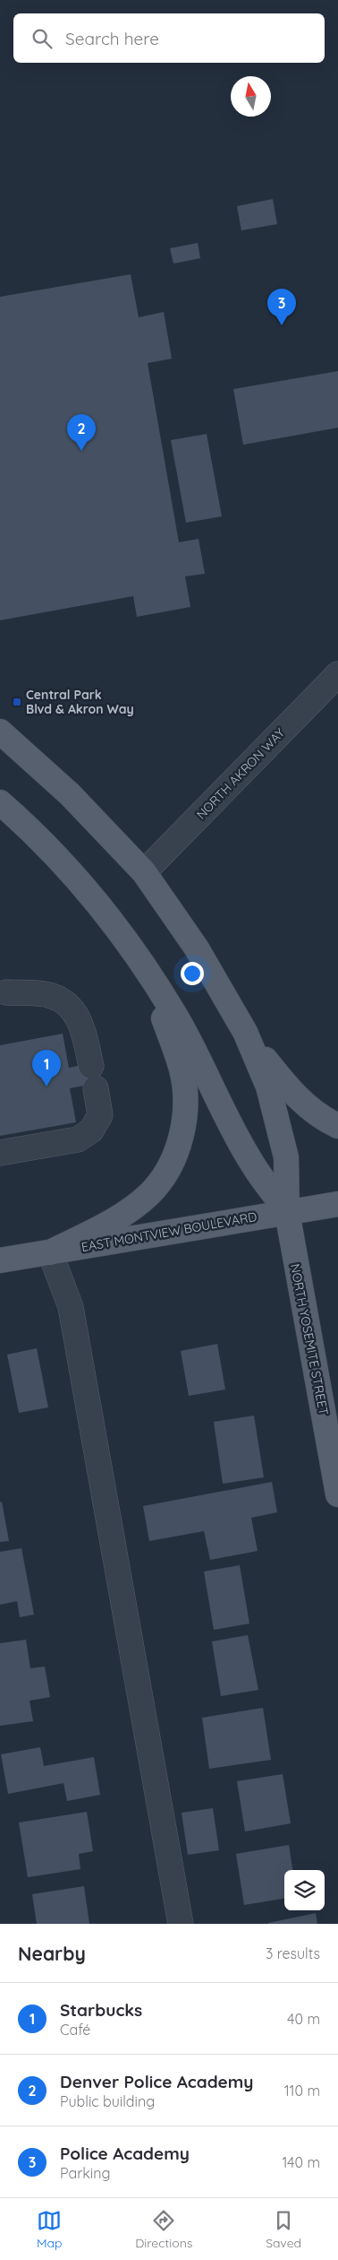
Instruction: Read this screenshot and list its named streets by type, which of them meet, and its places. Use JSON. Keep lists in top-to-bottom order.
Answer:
{
  "streets": {
    "main road": ["EAST MONTVIEW BOULEVARD", "NORTH YOSEMITE STREET"],
    "street": ["NORTH AKRON WAY"]
  },
  "crossings": [
    ["EAST MONTVIEW BOULEVARD", "NORTH YOSEMITE STREET"]
  ],
  "places": {
    "transit": ["Central Park Blvd & Akron Way"]
  },
  "north": "top",
  "page": {
    "search": "Search here",
    "pins": ["3", "2", "1"],
    "heading": ["Nearby", "3 results"],
    "list": [
      {
        "mark": "1",
        "name": "Starbucks",
        "note": "Café",
        "value": "40 m"
      },
      {
        "mark": "2",
        "name": "Denver Police Academy",
        "note": "Public building",
        "value": "110 m"
      },
      {
        "mark": "3",
        "name": "Police Academy",
        "note": "Parking",
        "value": "140 m"
      }
    ],
    "nav": ["Map", "Directions", "Saved"]
  }
}
